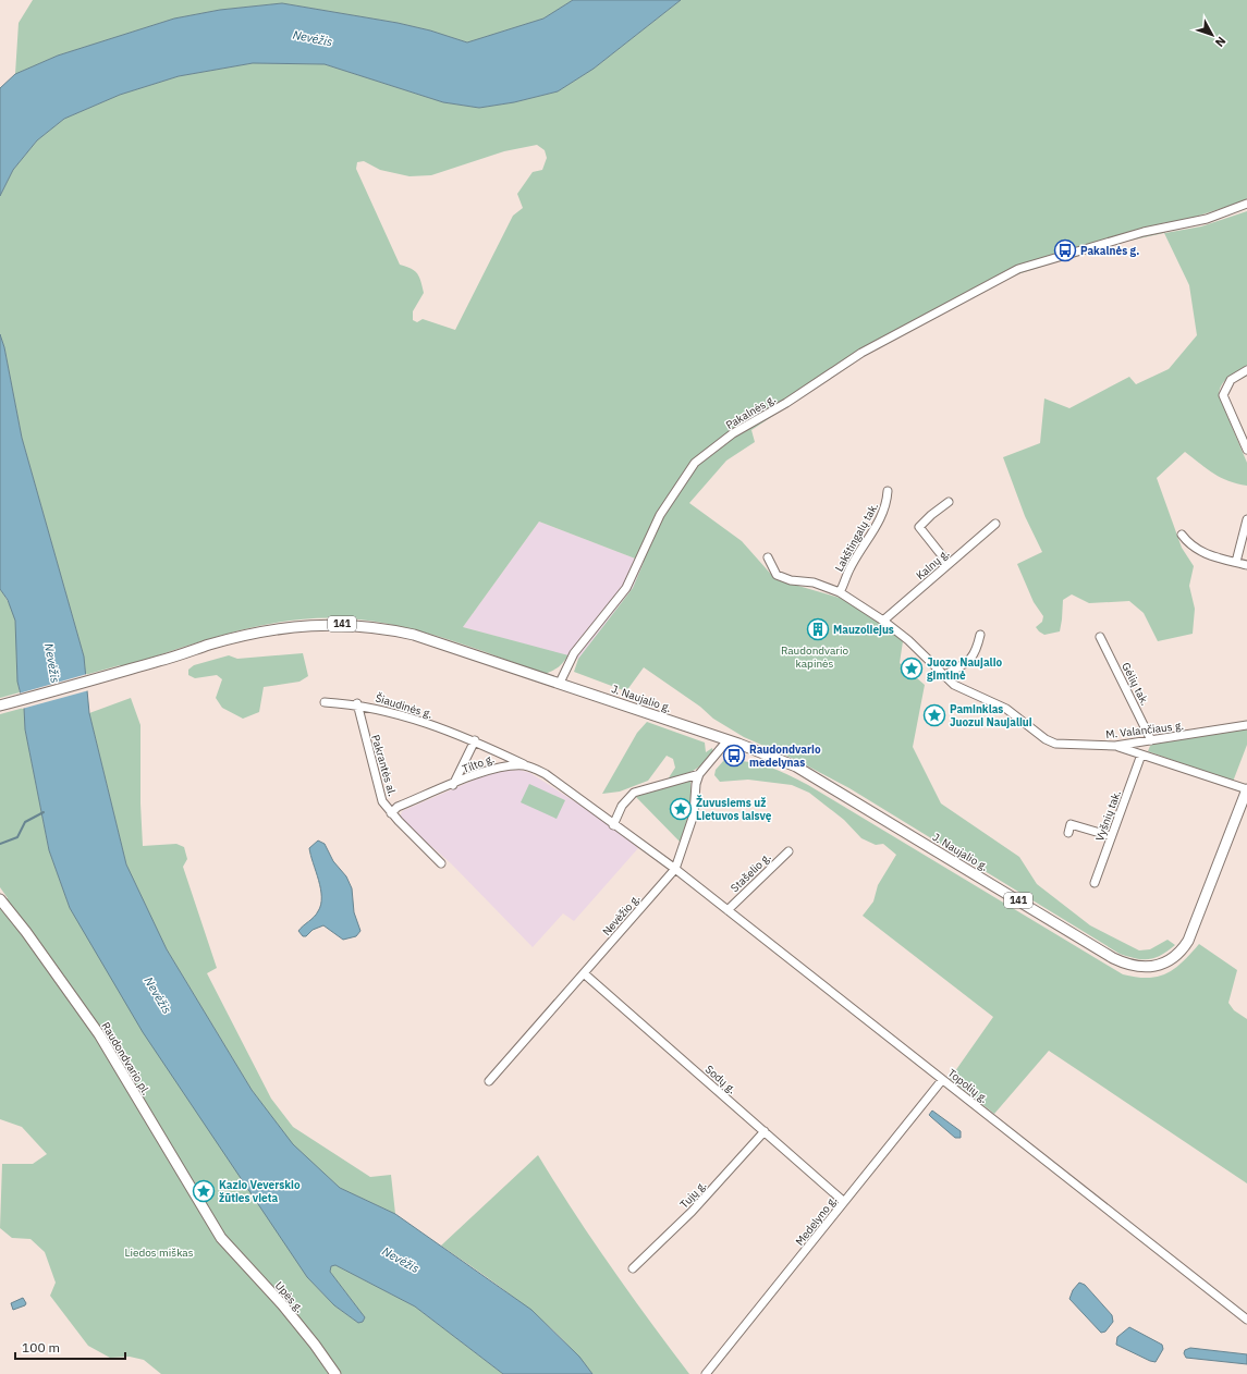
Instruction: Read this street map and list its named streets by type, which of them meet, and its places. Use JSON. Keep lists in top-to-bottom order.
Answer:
{
  "streets": {
    "main road": [
      "141",
      "J. Naujalio g.",
      "Raudondvario pl.",
      "Upės g."
    ],
    "street": [
      "Pakalnės g.",
      "Lakštingalų tak.",
      "Kalnų g.",
      "Gėlių tak.",
      "Šiaudinės g.",
      "M. Valančiaus g.",
      "Tilto g.",
      "Pakrantės al.",
      "Vyšnių tak.",
      "Stašelio g.",
      "Nevėžio g.",
      "Sodų g.",
      "Topolių g.",
      "Tujų g.",
      "Medelyno g."
    ]
  },
  "crossings": [
    ["Pakalnės g.", "141"],
    ["Pakalnės g.", "J. Naujalio g."],
    ["Lakštingalų tak.", "M. Valančiaus g."],
    ["Kalnų g.", "M. Valančiaus g."],
    ["141", "J. Naujalio g."],
    ["Gėlių tak.", "M. Valančiaus g."],
    ["J. Naujalio g.", "Nevėžio g."],
    ["Šiaudinės g.", "Tilto g."],
    ["Šiaudinės g.", "Pakrantės al."],
    ["Tilto g.", "Pakrantės al."],
    ["Tilto g.", "Nevėžio g."],
    ["Tilto g.", "Topolių g."],
    ["Stašelio g.", "Topolių g."],
    ["Nevėžio g.", "Sodų g."],
    ["Nevėžio g.", "Topolių g."],
    ["Raudondvario pl.", "Upės g."],
    ["Sodų g.", "Tujų g."],
    ["Sodų g.", "Medelyno g."],
    ["Topolių g.", "Medelyno g."]
  ],
  "water": ["Nevėžis"],
  "parks": ["Raudondvario kapinės", "Liedos miškas"],
  "places": {
    "bus stop": ["Pakalnės g.", "Raudondvario medelynas"],
    "building": ["Mauzoliejus"],
    "place": [
      "Juozo Naujalio gimtinė",
      "Paminklas Juozui Naujaliui",
      "Žuvusiems už Lietuvos laisvę",
      "Kazio Veverskio žūties vieta"
    ]
  },
  "scale_bar": "100 m",
  "north": "bottom right"
}
